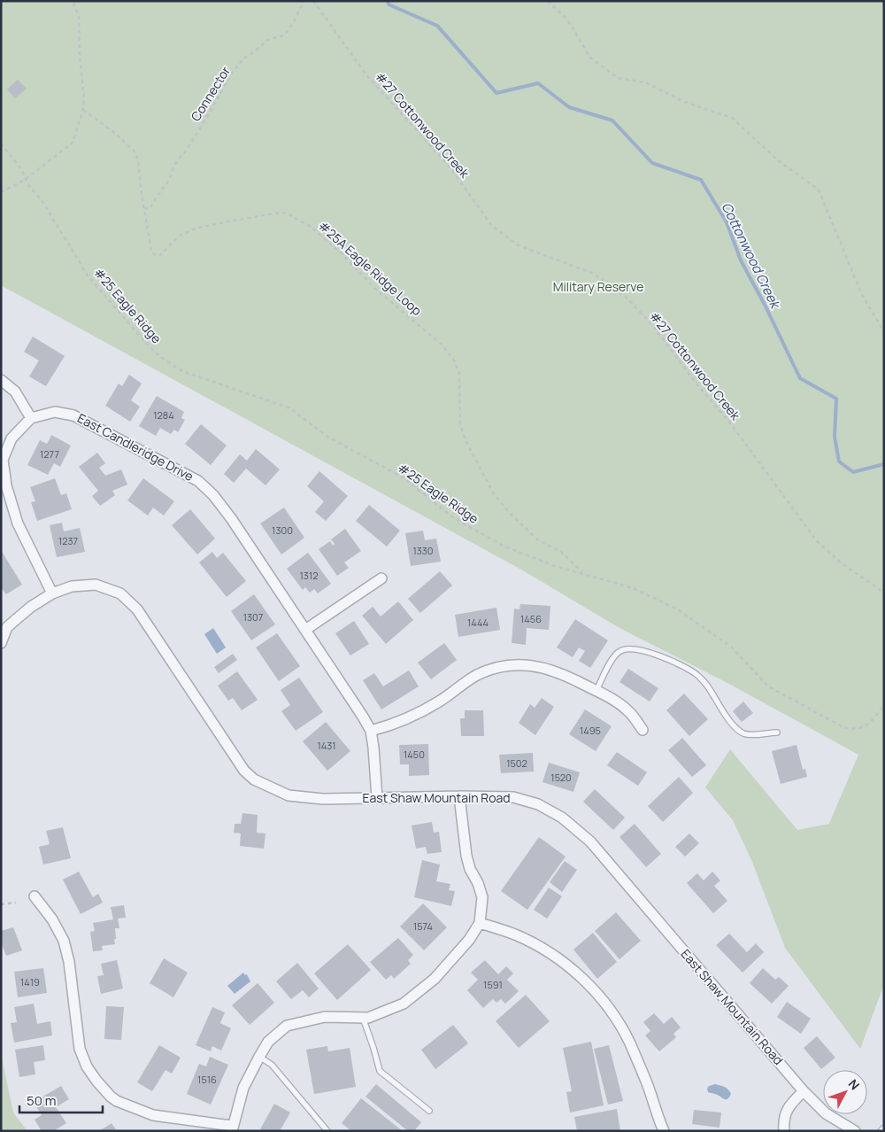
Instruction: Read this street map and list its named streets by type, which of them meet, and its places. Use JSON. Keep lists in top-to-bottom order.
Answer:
{
  "streets": {
    "street": ["East Candleridge Drive", "East Shaw Mountain Road"],
    "path": [
      "Connector",
      "#27 Cottonwood Creek",
      "#25A Eagle Ridge Loop",
      "#25 Eagle Ridge"
    ]
  },
  "crossings": [
    ["Connector", "#25A Eagle Ridge Loop"],
    ["#25A Eagle Ridge Loop", "#25 Eagle Ridge"],
    ["East Candleridge Drive", "East Shaw Mountain Road"]
  ],
  "water": ["Cottonwood Creek"],
  "parks": ["Military Reserve"],
  "house_numbers": [
    "1284",
    "1277",
    "1300",
    "1237",
    "1330",
    "1312",
    "1307",
    "1456",
    "1444",
    "1495",
    "1431",
    "1450",
    "1502",
    "1520",
    "1574",
    "1419",
    "1591",
    "1516"
  ],
  "scale_bar": "50 m",
  "north": "top right"
}
